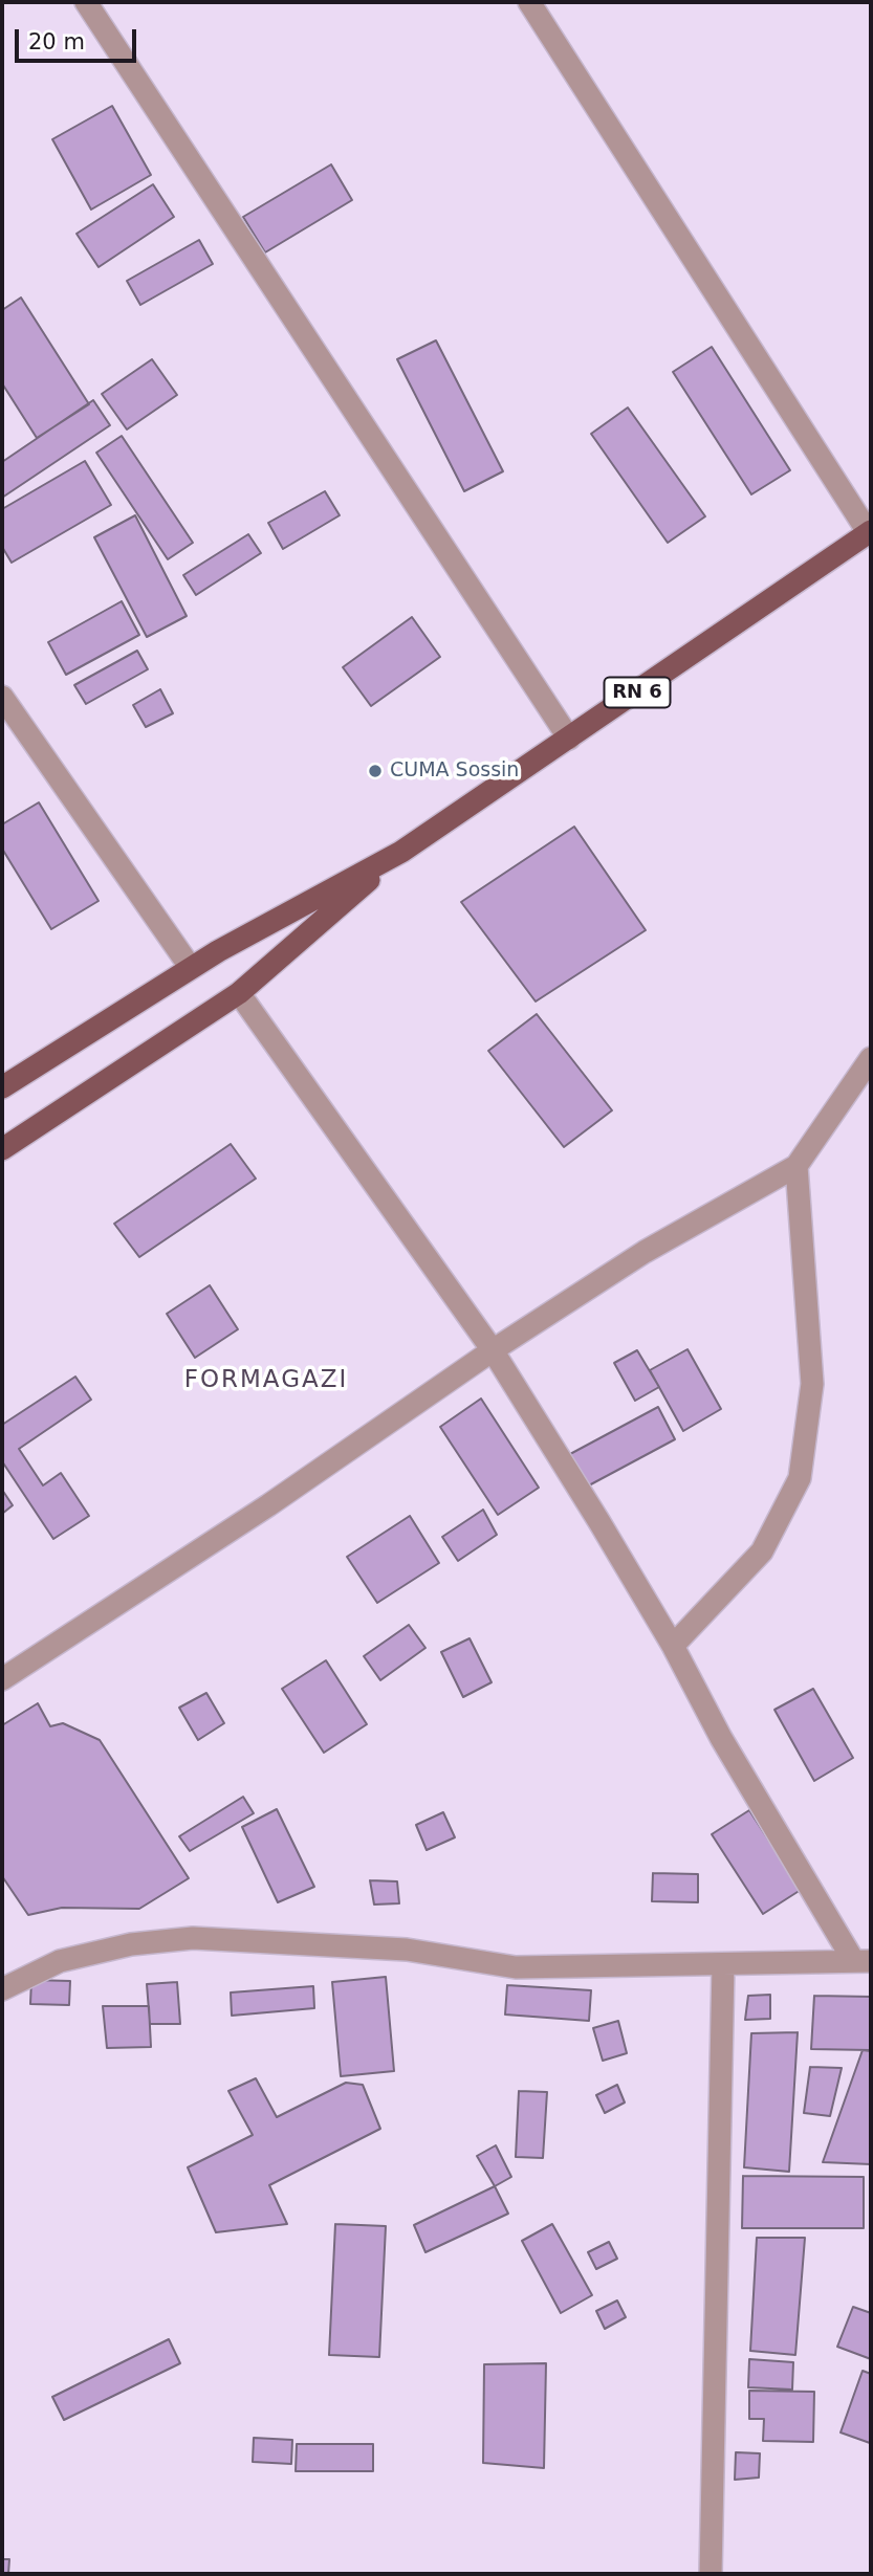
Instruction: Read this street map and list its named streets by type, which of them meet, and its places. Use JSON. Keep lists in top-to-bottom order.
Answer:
{
  "streets": {
    "main road": ["RN 6"]
  },
  "districts": ["FORMAGAZI"],
  "places": ["CUMA Sossin"],
  "scale_bar": "20 m"
}
